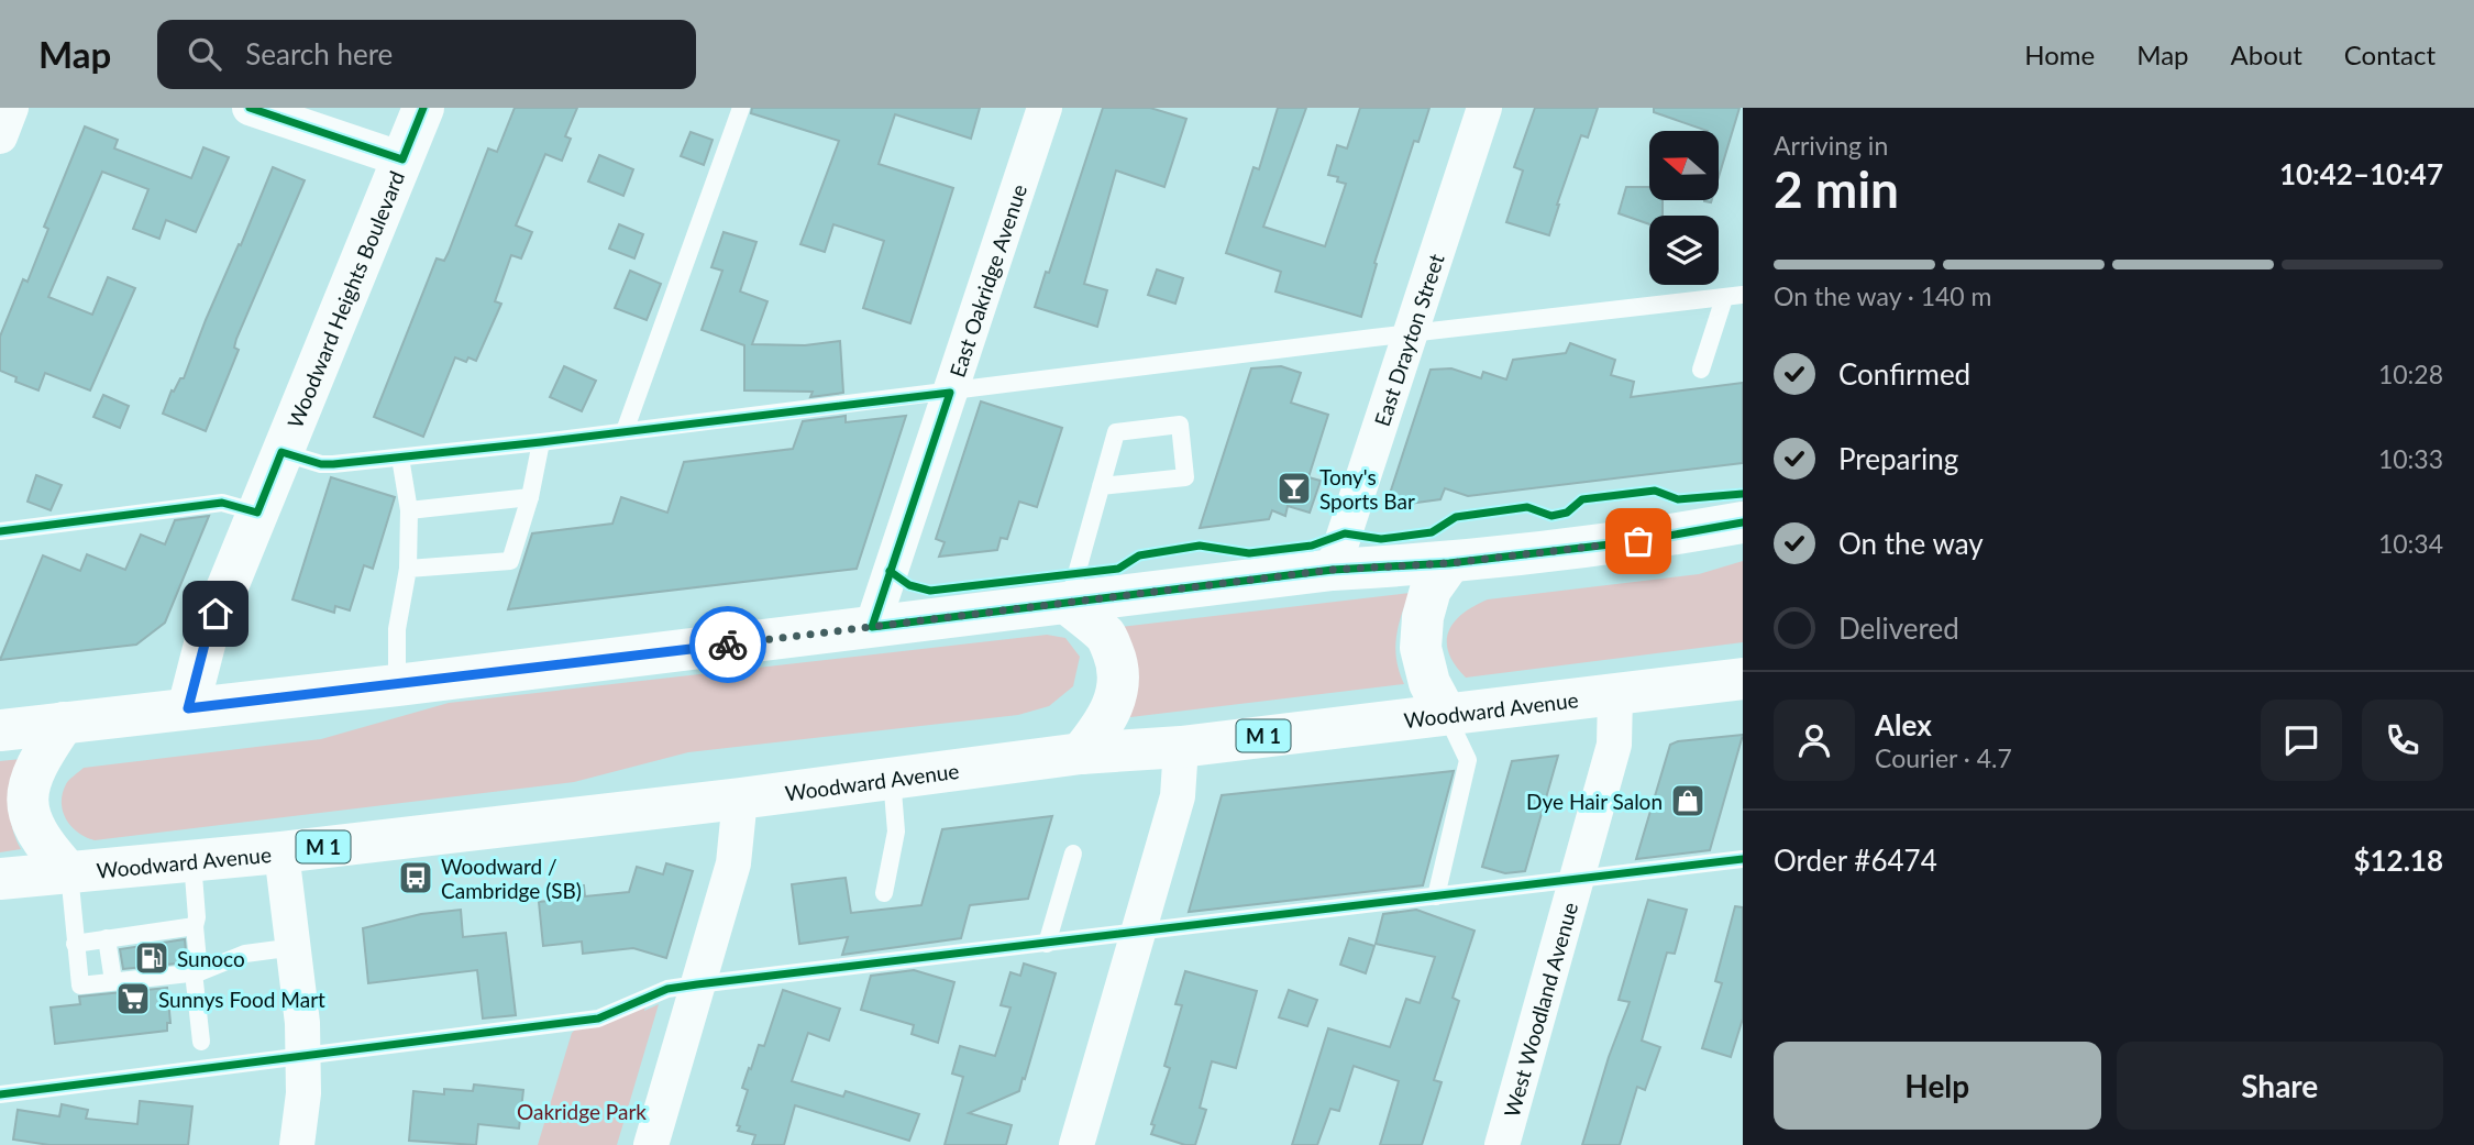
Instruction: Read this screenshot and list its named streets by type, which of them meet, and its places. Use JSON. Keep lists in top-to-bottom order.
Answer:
{
  "streets": {
    "main road": ["Woodward Heights Boulevard", "Woodward Avenue", "M 1"],
    "street": ["East Oakridge Avenue", "East Drayton Street", "West Woodland Avenue"]
  },
  "crossings": [
    ["Woodward Avenue", "West Woodland Avenue"]
  ],
  "parks": ["Oakridge Park"],
  "places": {
    "bar": ["Tony's Sports Bar"],
    "shop": ["Dye Hair Salon"],
    "bus stop": ["Woodward / Cambridge (SB)"],
    "fuel station": ["Sunoco"],
    "supermarket": ["Sunnys Food Mart"]
  },
  "north": "left",
  "page": {
    "header": "Map",
    "search": "Search here",
    "nav": [
      "Home",
      "Map",
      "About",
      "Contact"
    ],
    "heading": ["2 min", "Arriving in", "10:42–10:47"],
    "panel": [
      "Alex",
      "Courier · 4.7",
      "Order #6474",
      "$12.18"
    ],
    "bar": "On the way · 140 m",
    "list": [
      ["Confirmed", "10:28"],
      ["Preparing", "10:33"],
      ["On the way", "10:34"],
      "Delivered"
    ],
    "buttons": ["Help", "Share"]
  }
}
